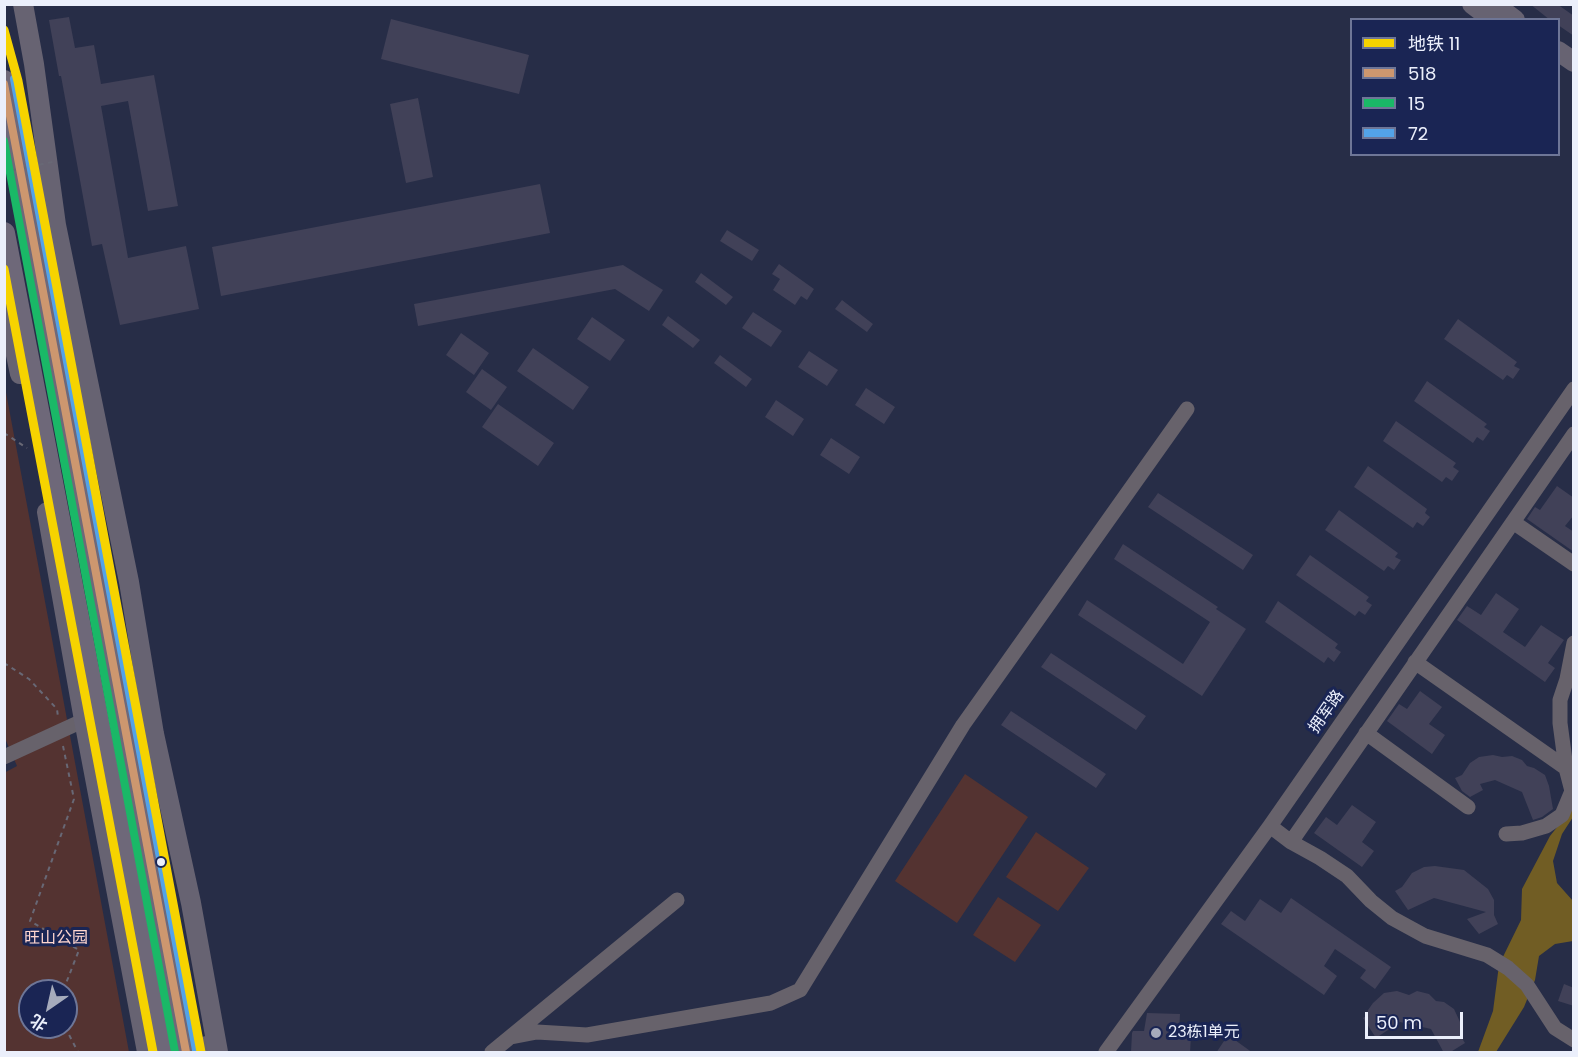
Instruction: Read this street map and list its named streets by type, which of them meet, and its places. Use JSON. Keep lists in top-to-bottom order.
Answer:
{
  "streets": {
    "street": ["拥军路"]
  },
  "parks": ["旺山公园"],
  "places": ["23栋1单元"],
  "lines": [
    "metro line 11",
    "transit line 72",
    "transit line 518",
    "transit line 15"
  ],
  "legend": [
    "地铁 11",
    "518",
    "15",
    "72"
  ],
  "scale_bar": "50 m",
  "north": "bottom left"
}
